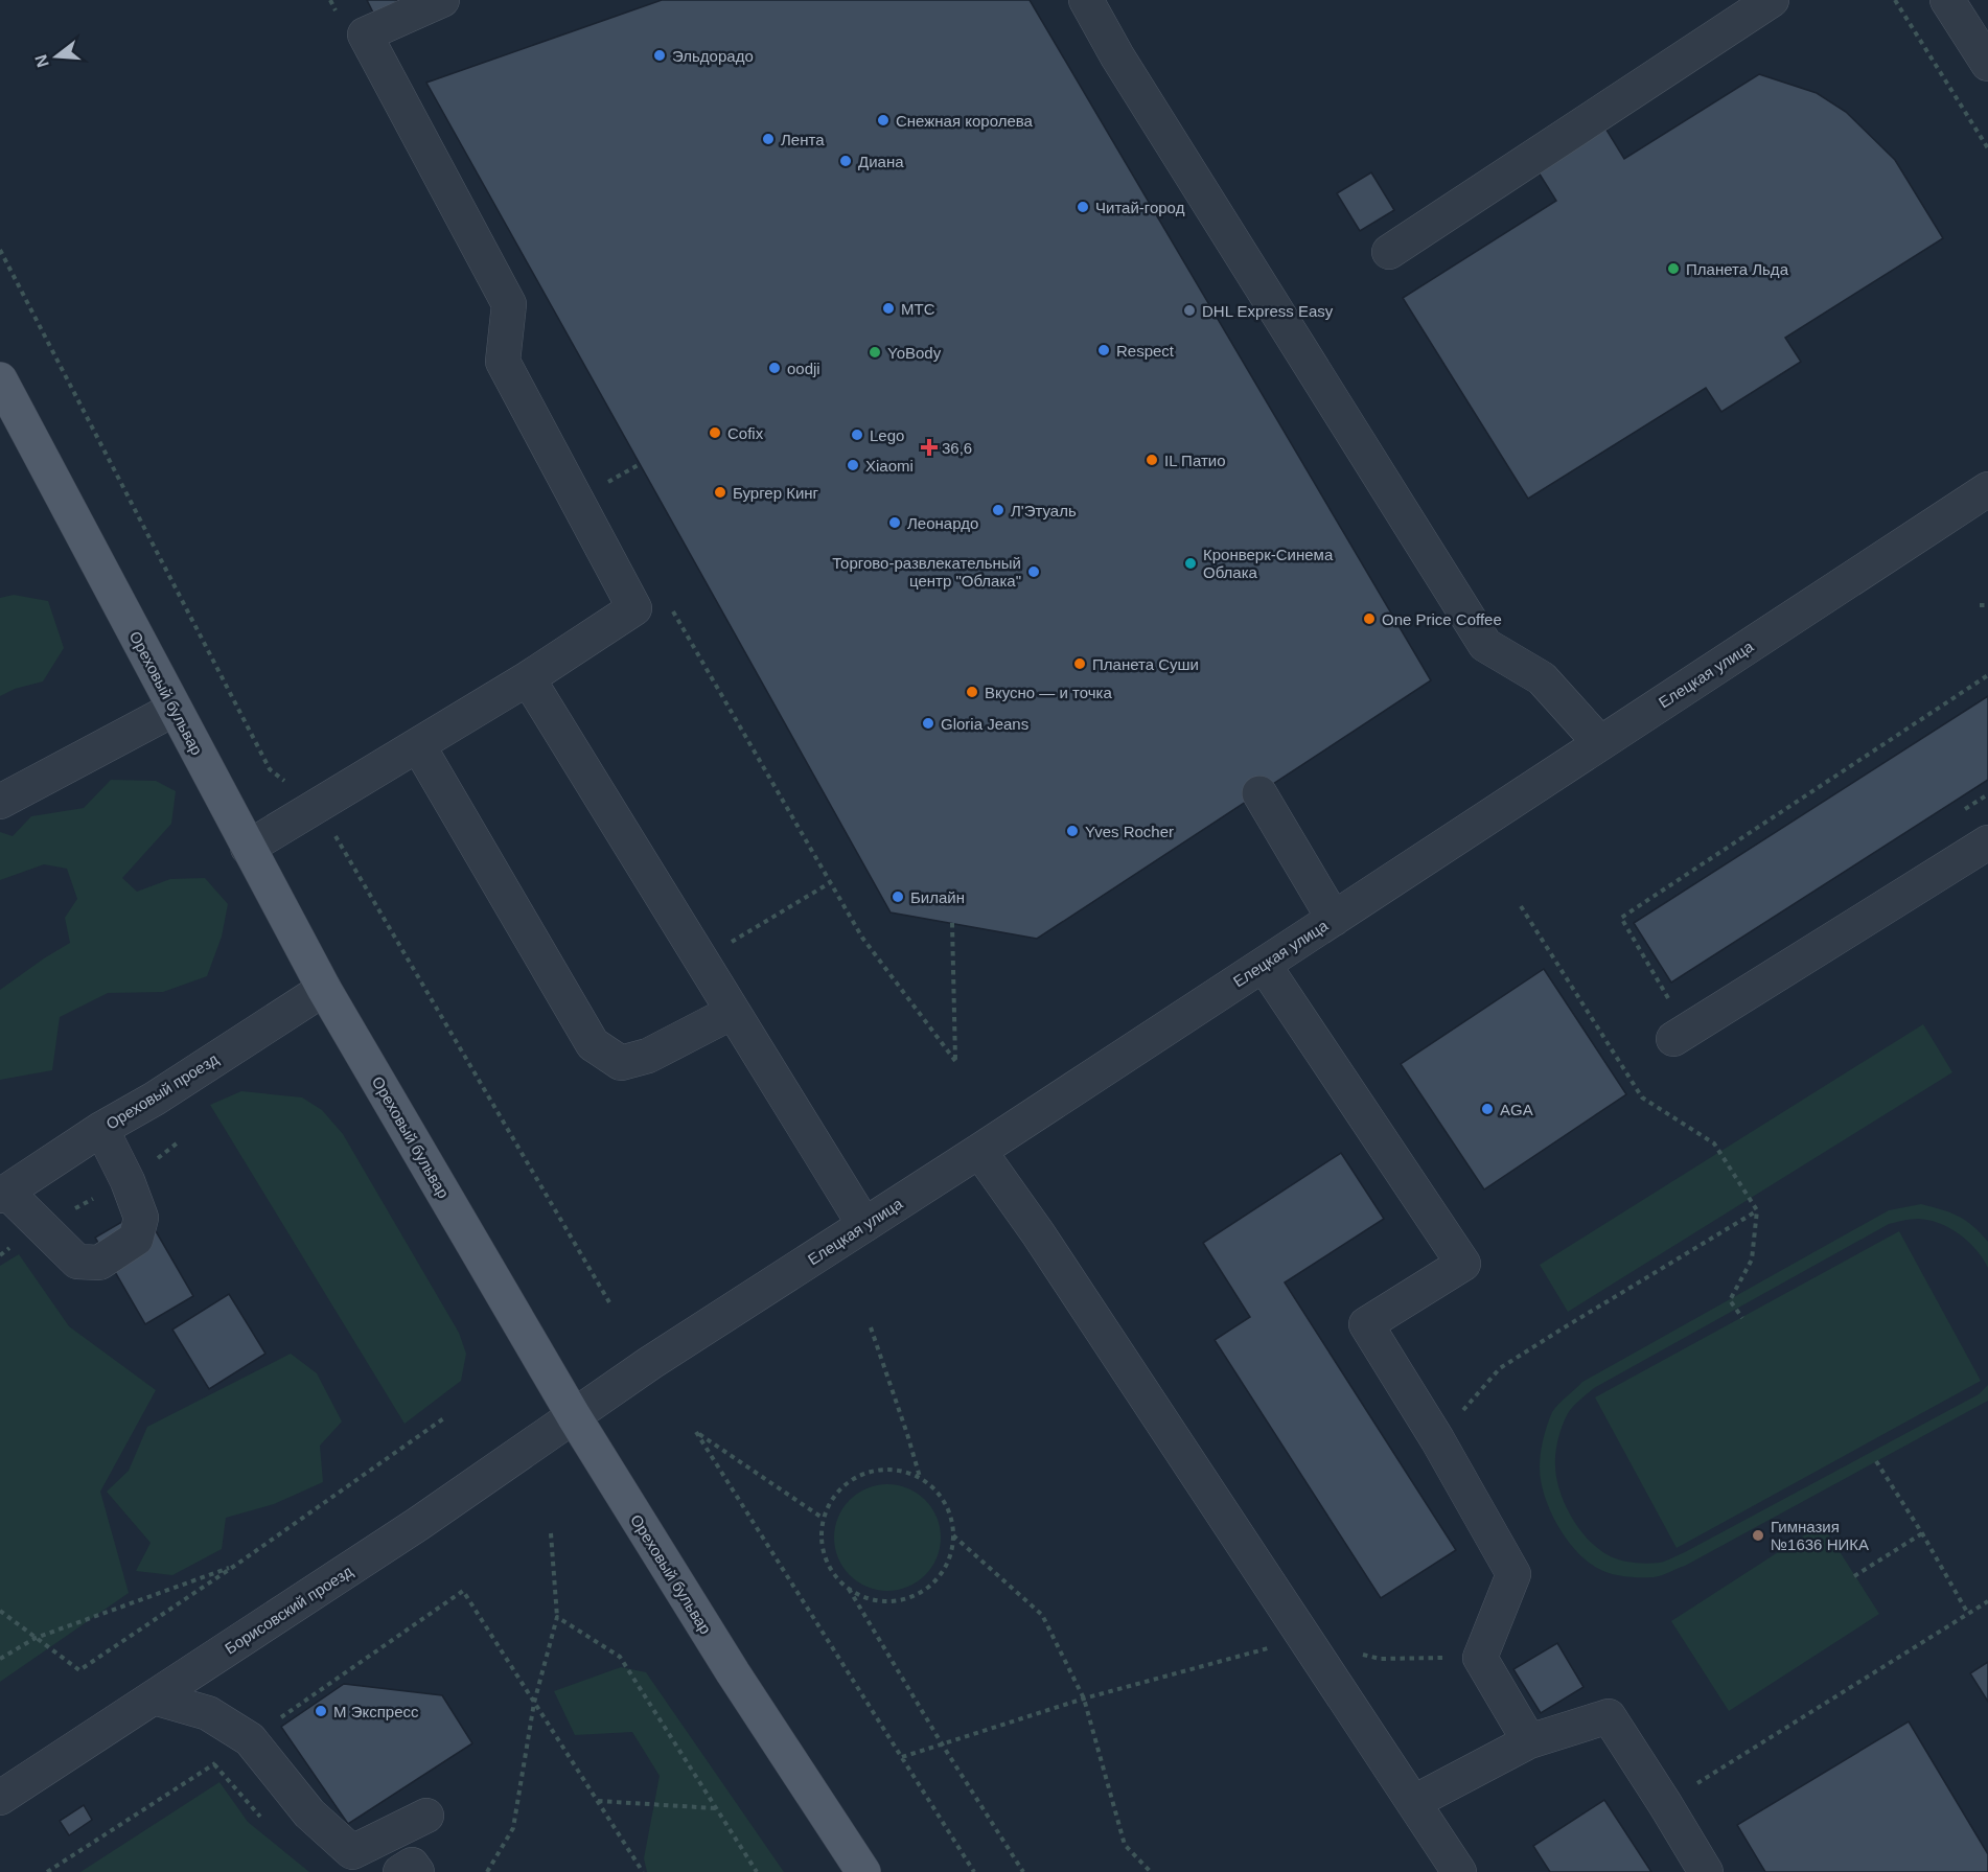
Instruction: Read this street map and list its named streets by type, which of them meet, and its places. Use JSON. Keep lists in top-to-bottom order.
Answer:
{
  "streets": {
    "main road": ["Ореховый бульвар"],
    "street": ["Елецкая улица", "Ореховый проезд", "Борисовский проезд"]
  },
  "crossings": [
    ["Елецкая улица", "Ореховый бульвар"],
    ["Елецкая улица", "Борисовский проезд"],
    ["Ореховый бульвар", "Ореховый проезд"],
    ["Ореховый бульвар", "Борисовский проезд"]
  ],
  "places": {
    "other": [
      "Эльдорадо",
      "Снежная королева",
      "Лента",
      "Диана",
      "Читай-город",
      "Планета Льда",
      "МТС",
      "DHL Express Easy",
      "Respect",
      "YoBody",
      "oodji",
      "Cofix",
      "Lego",
      "IL Патио",
      "Xiaomi",
      "Бургер Кинг",
      "Л'Этуаль",
      "Леонардо",
      "Кронверк-Синема Облака",
      "Торгово-развлекательный центр \"Облака\"",
      "One Price Coffee",
      "Планета Суши",
      "Вкусно — и точка",
      "Gloria Jeans",
      "Yves Rocher",
      "Билайн",
      "AGA",
      "Гимназия №1636 НИКА",
      "М Экспресс"
    ],
    "health": ["36,6"]
  },
  "north": "left"
}
